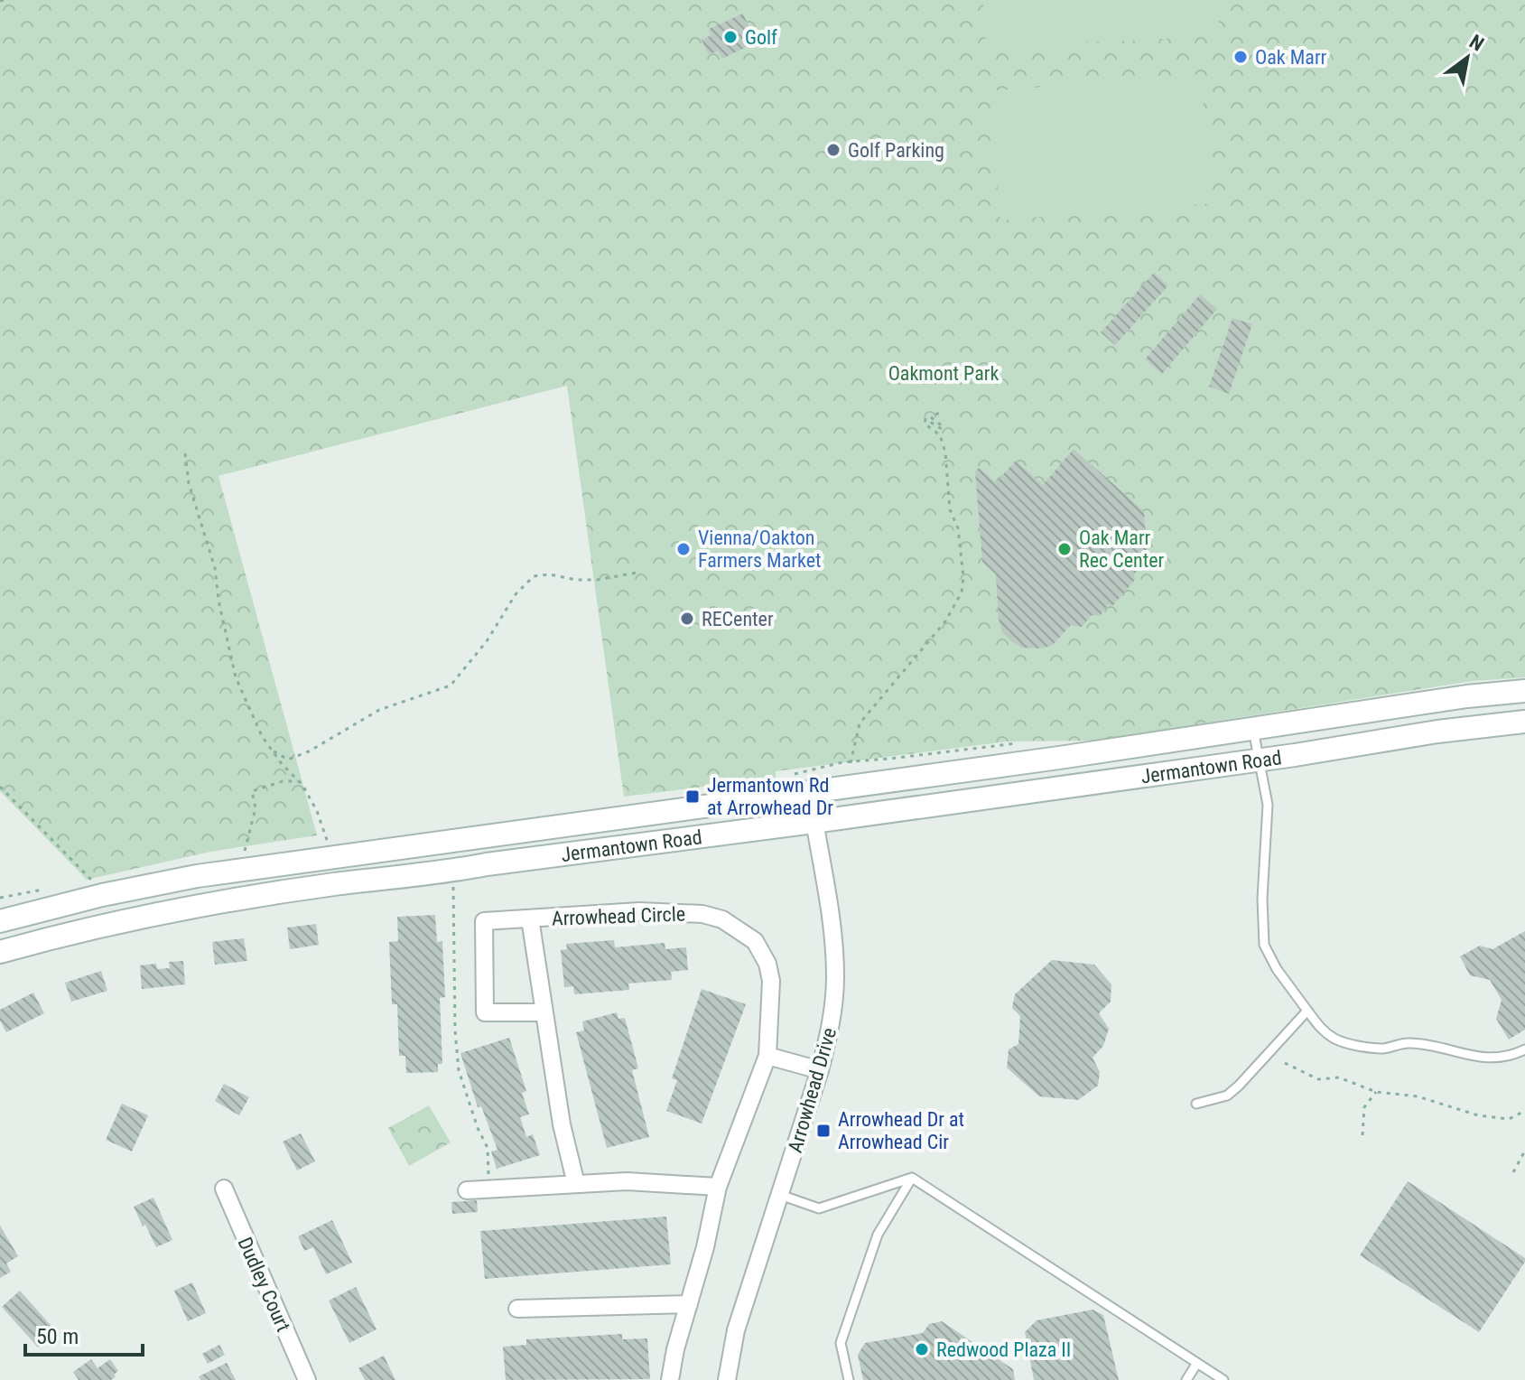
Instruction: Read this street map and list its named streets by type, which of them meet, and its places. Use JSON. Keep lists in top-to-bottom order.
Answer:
{
  "streets": {
    "main road": ["Jermantown Road"],
    "street": ["Arrowhead Circle", "Arrowhead Drive", "Dudley Court"]
  },
  "crossings": [
    ["Jermantown Road", "Arrowhead Drive"]
  ],
  "parks": ["Oakmont Park"],
  "places": {
    "other": [
      "Golf",
      "Oak Marr",
      "Golf Parking",
      "Vienna/Oakton Farmers Market",
      "Oak Marr Rec Center",
      "RECenter",
      "Redwood Plaza II"
    ],
    "transit": ["Jermantown Rd at Arrowhead Dr", "Arrowhead Dr at Arrowhead Cir"]
  },
  "scale_bar": "50 m",
  "north": "top right"
}
